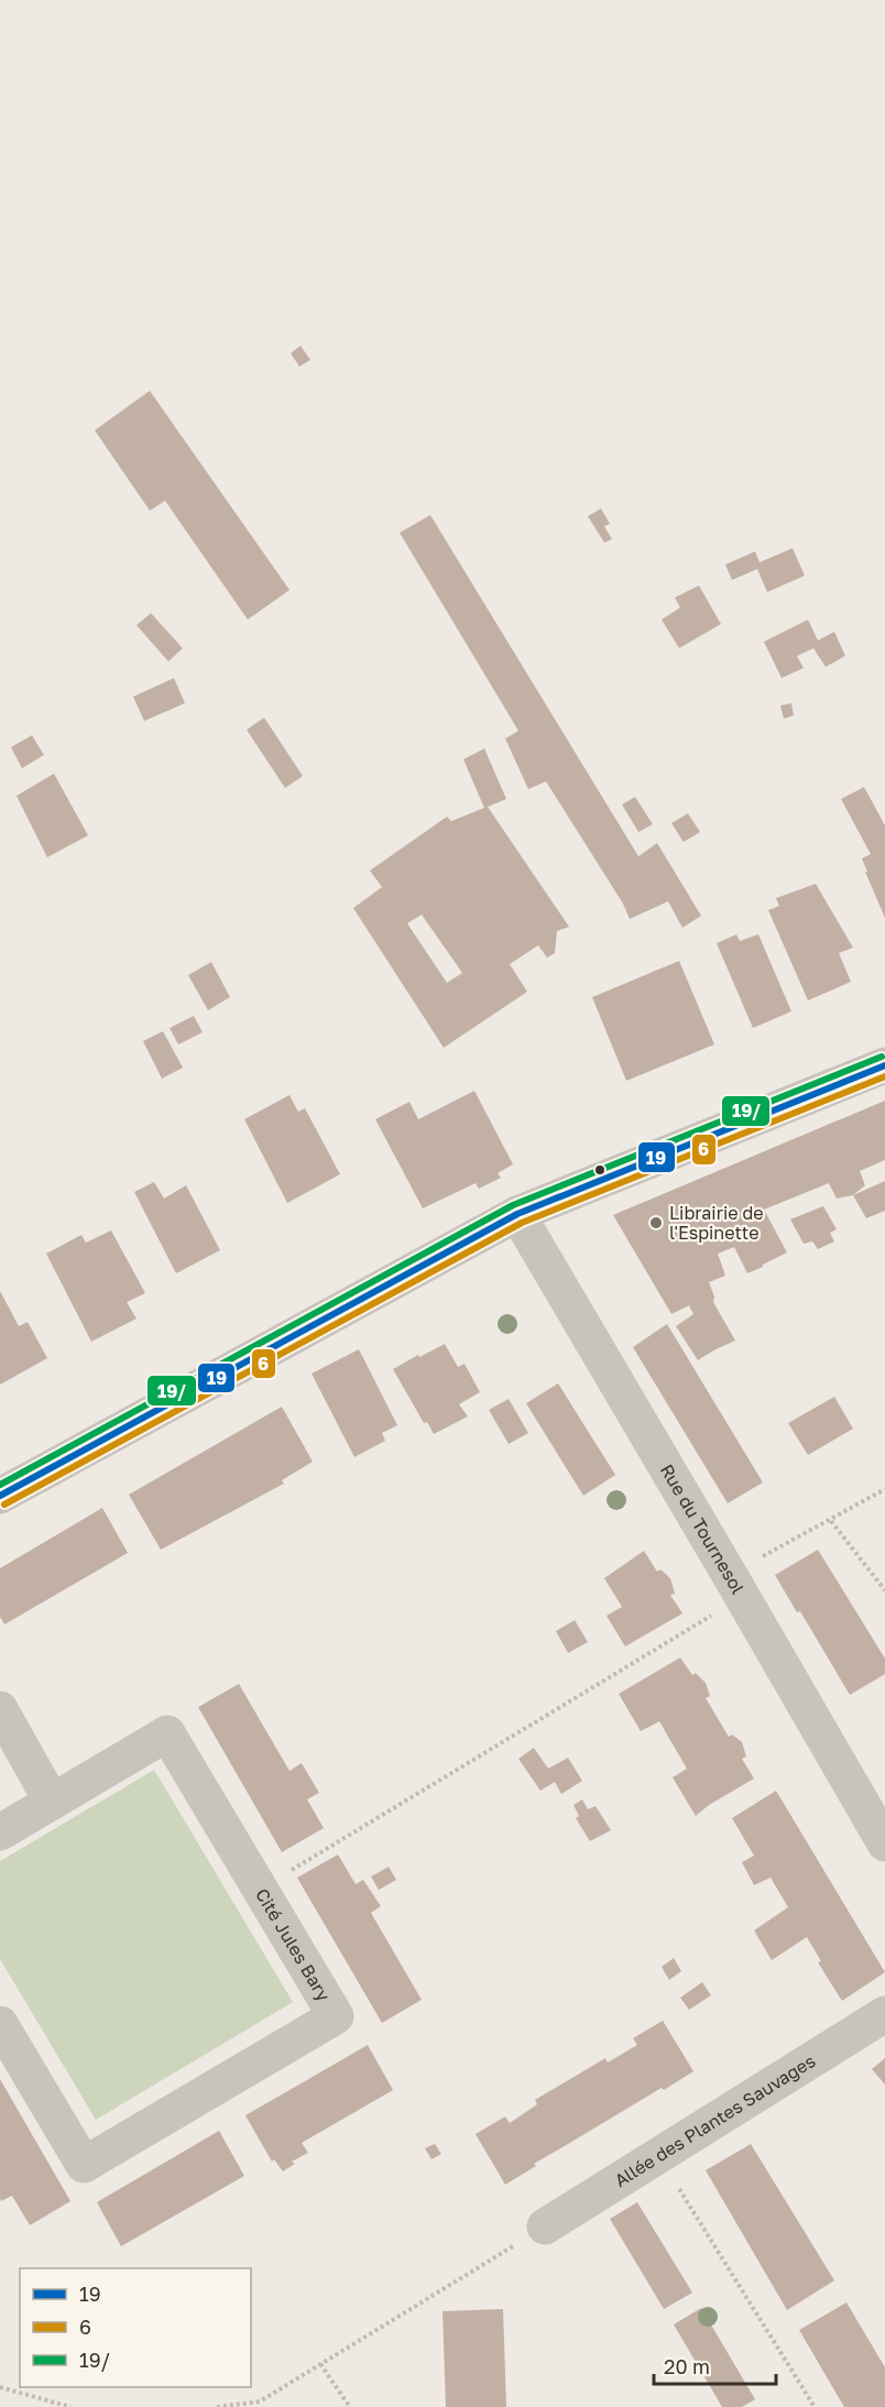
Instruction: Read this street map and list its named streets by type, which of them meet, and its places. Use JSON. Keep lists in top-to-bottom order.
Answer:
{
  "streets": {
    "street": ["Rue du Tournesol", "Cité Jules Bary", "Allée des Plantes Sauvages"]
  },
  "places": ["Librairie de l'Espinette"],
  "lines": ["transit line 19/", "transit line 19", "transit line 6"],
  "legend": ["19", "6", "19/"],
  "scale_bar": "20 m"
}
